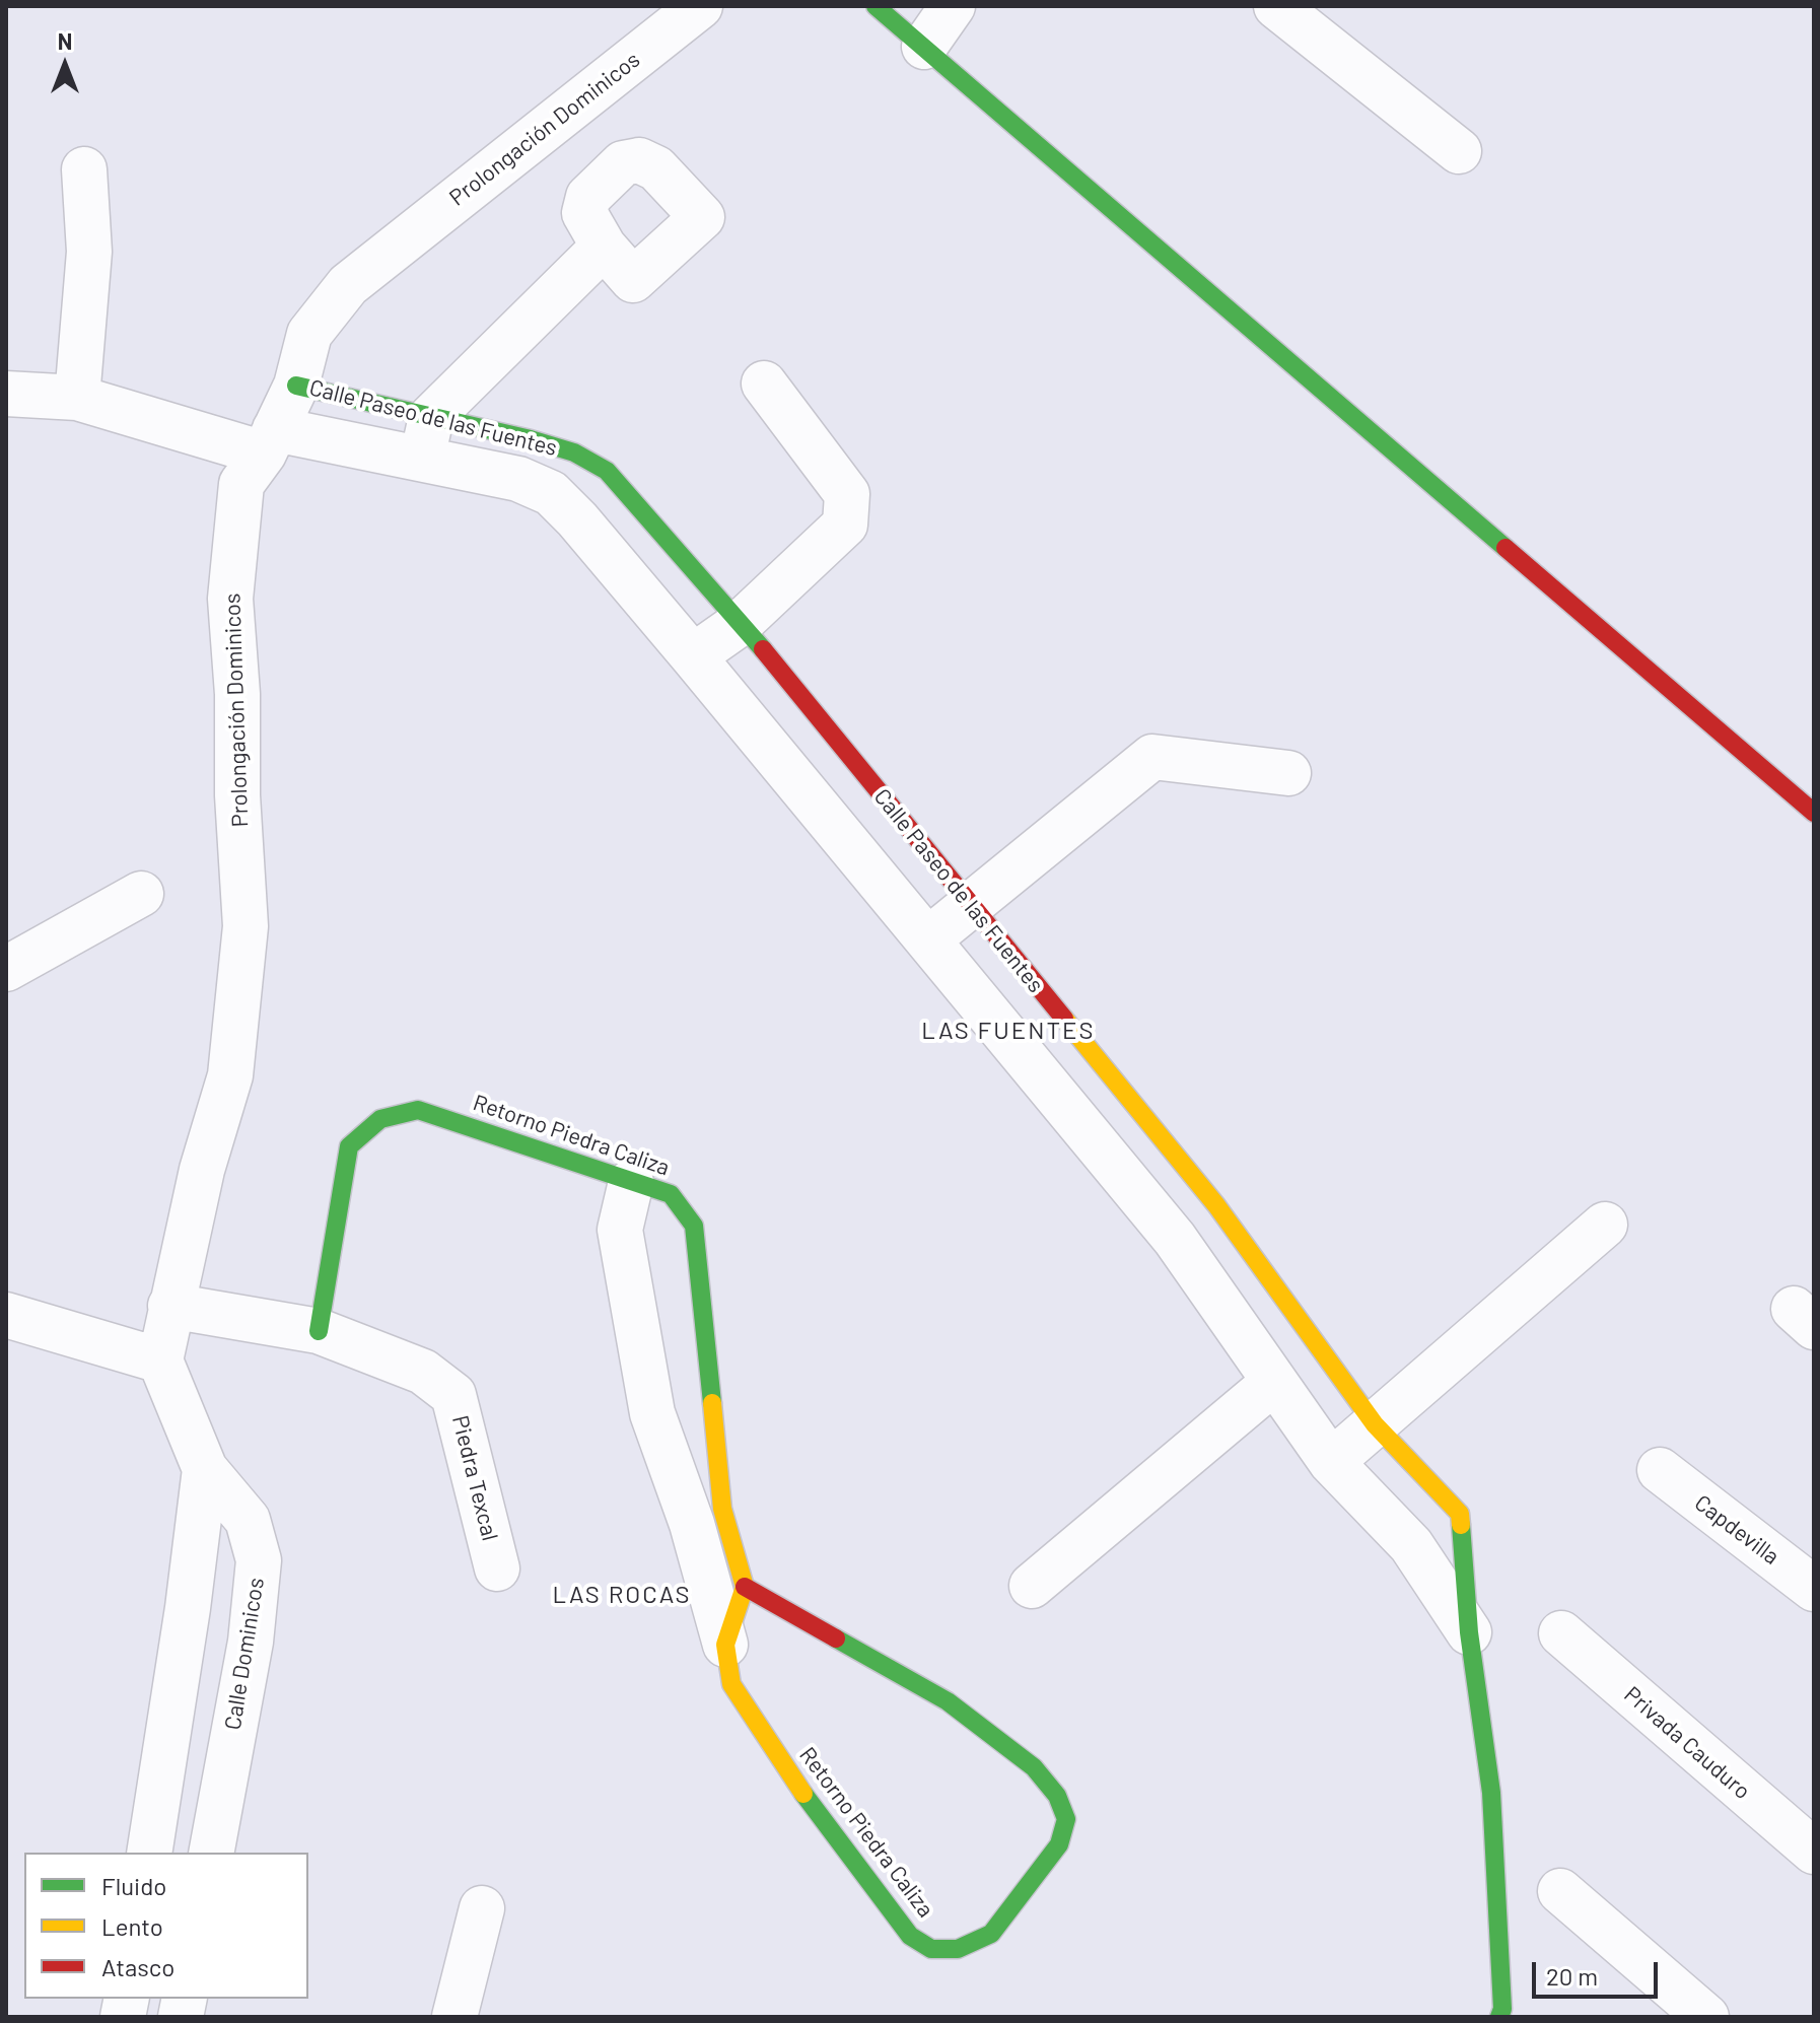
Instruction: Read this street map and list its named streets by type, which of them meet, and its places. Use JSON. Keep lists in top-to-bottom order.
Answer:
{
  "streets": {
    "street": [
      "Prolongación Dominicos",
      "Calle Paseo de las Fuentes",
      "Retorno Piedra Caliza",
      "Piedra Texcal",
      "Capdevilla",
      "Calle Dominicos",
      "Privada Cauduro"
    ]
  },
  "crossings": [
    ["Prolongación Dominicos", "Calle Paseo de las Fuentes"],
    ["Prolongación Dominicos", "Piedra Texcal"],
    ["Prolongación Dominicos", "Calle Dominicos"],
    ["Retorno Piedra Caliza", "Piedra Texcal"]
  ],
  "districts": ["LAS FUENTES", "LAS ROCAS"],
  "legend": ["Fluido", "Lento", "Atasco"],
  "scale_bar": "20 m",
  "north": "top"
}
